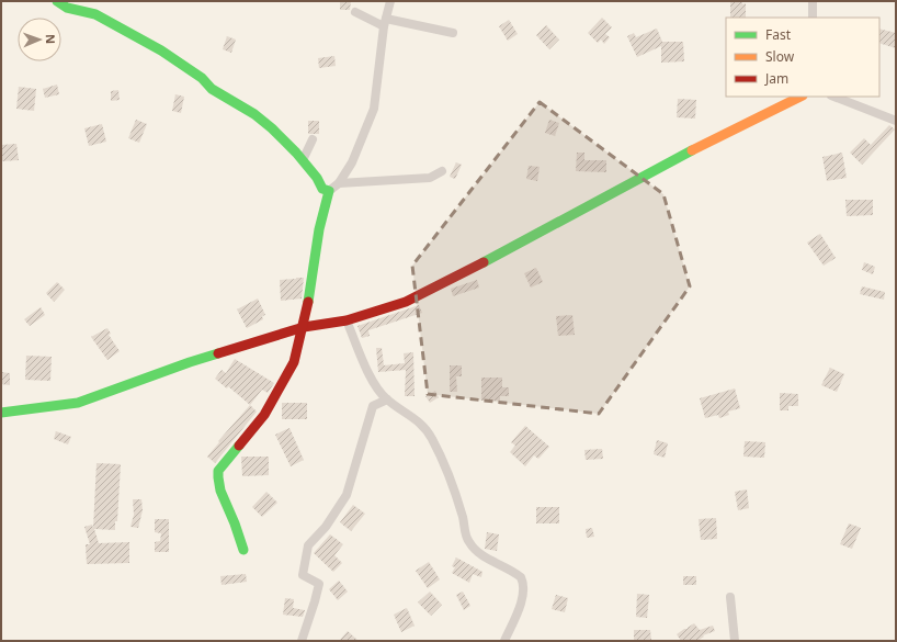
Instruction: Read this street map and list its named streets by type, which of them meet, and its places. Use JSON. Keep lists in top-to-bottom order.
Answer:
{
  "legend": ["Fast", "Slow", "Jam"],
  "north": "right"
}
